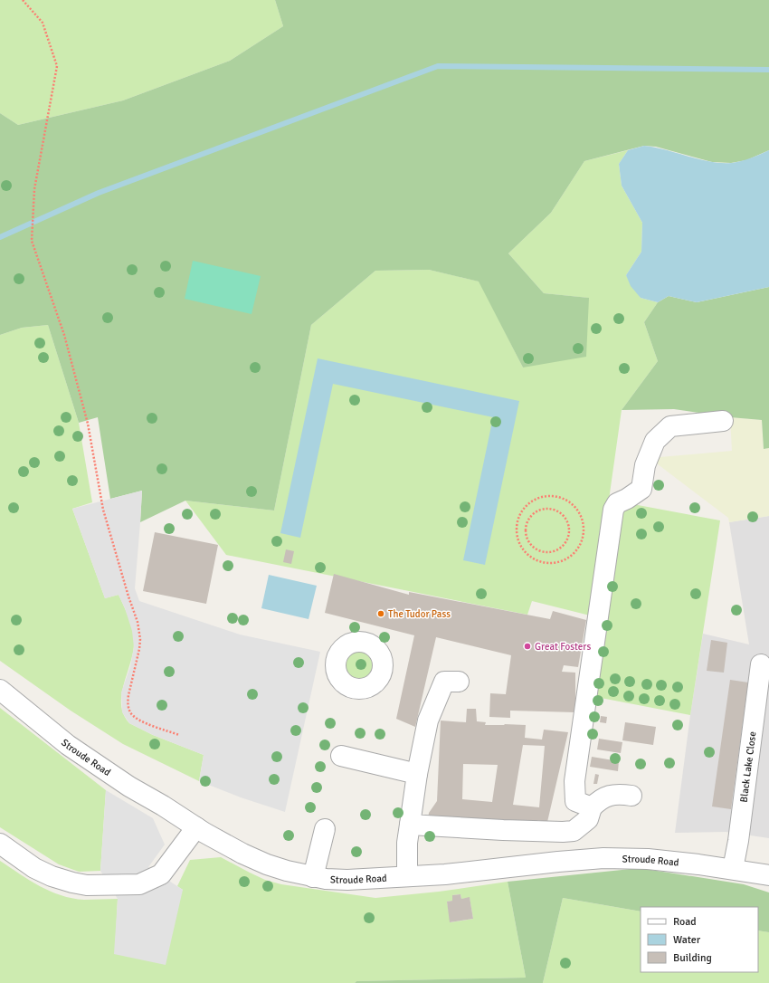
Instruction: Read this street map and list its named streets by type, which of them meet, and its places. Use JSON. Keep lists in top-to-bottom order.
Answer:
{
  "streets": {
    "street": ["Stroude Road", "Black Lake Close"]
  },
  "crossings": [
    ["Stroude Road", "Black Lake Close"]
  ],
  "places": ["The Tudor Pass", "Great Fosters"],
  "legend": ["Road", "Water", "Building"]
}
